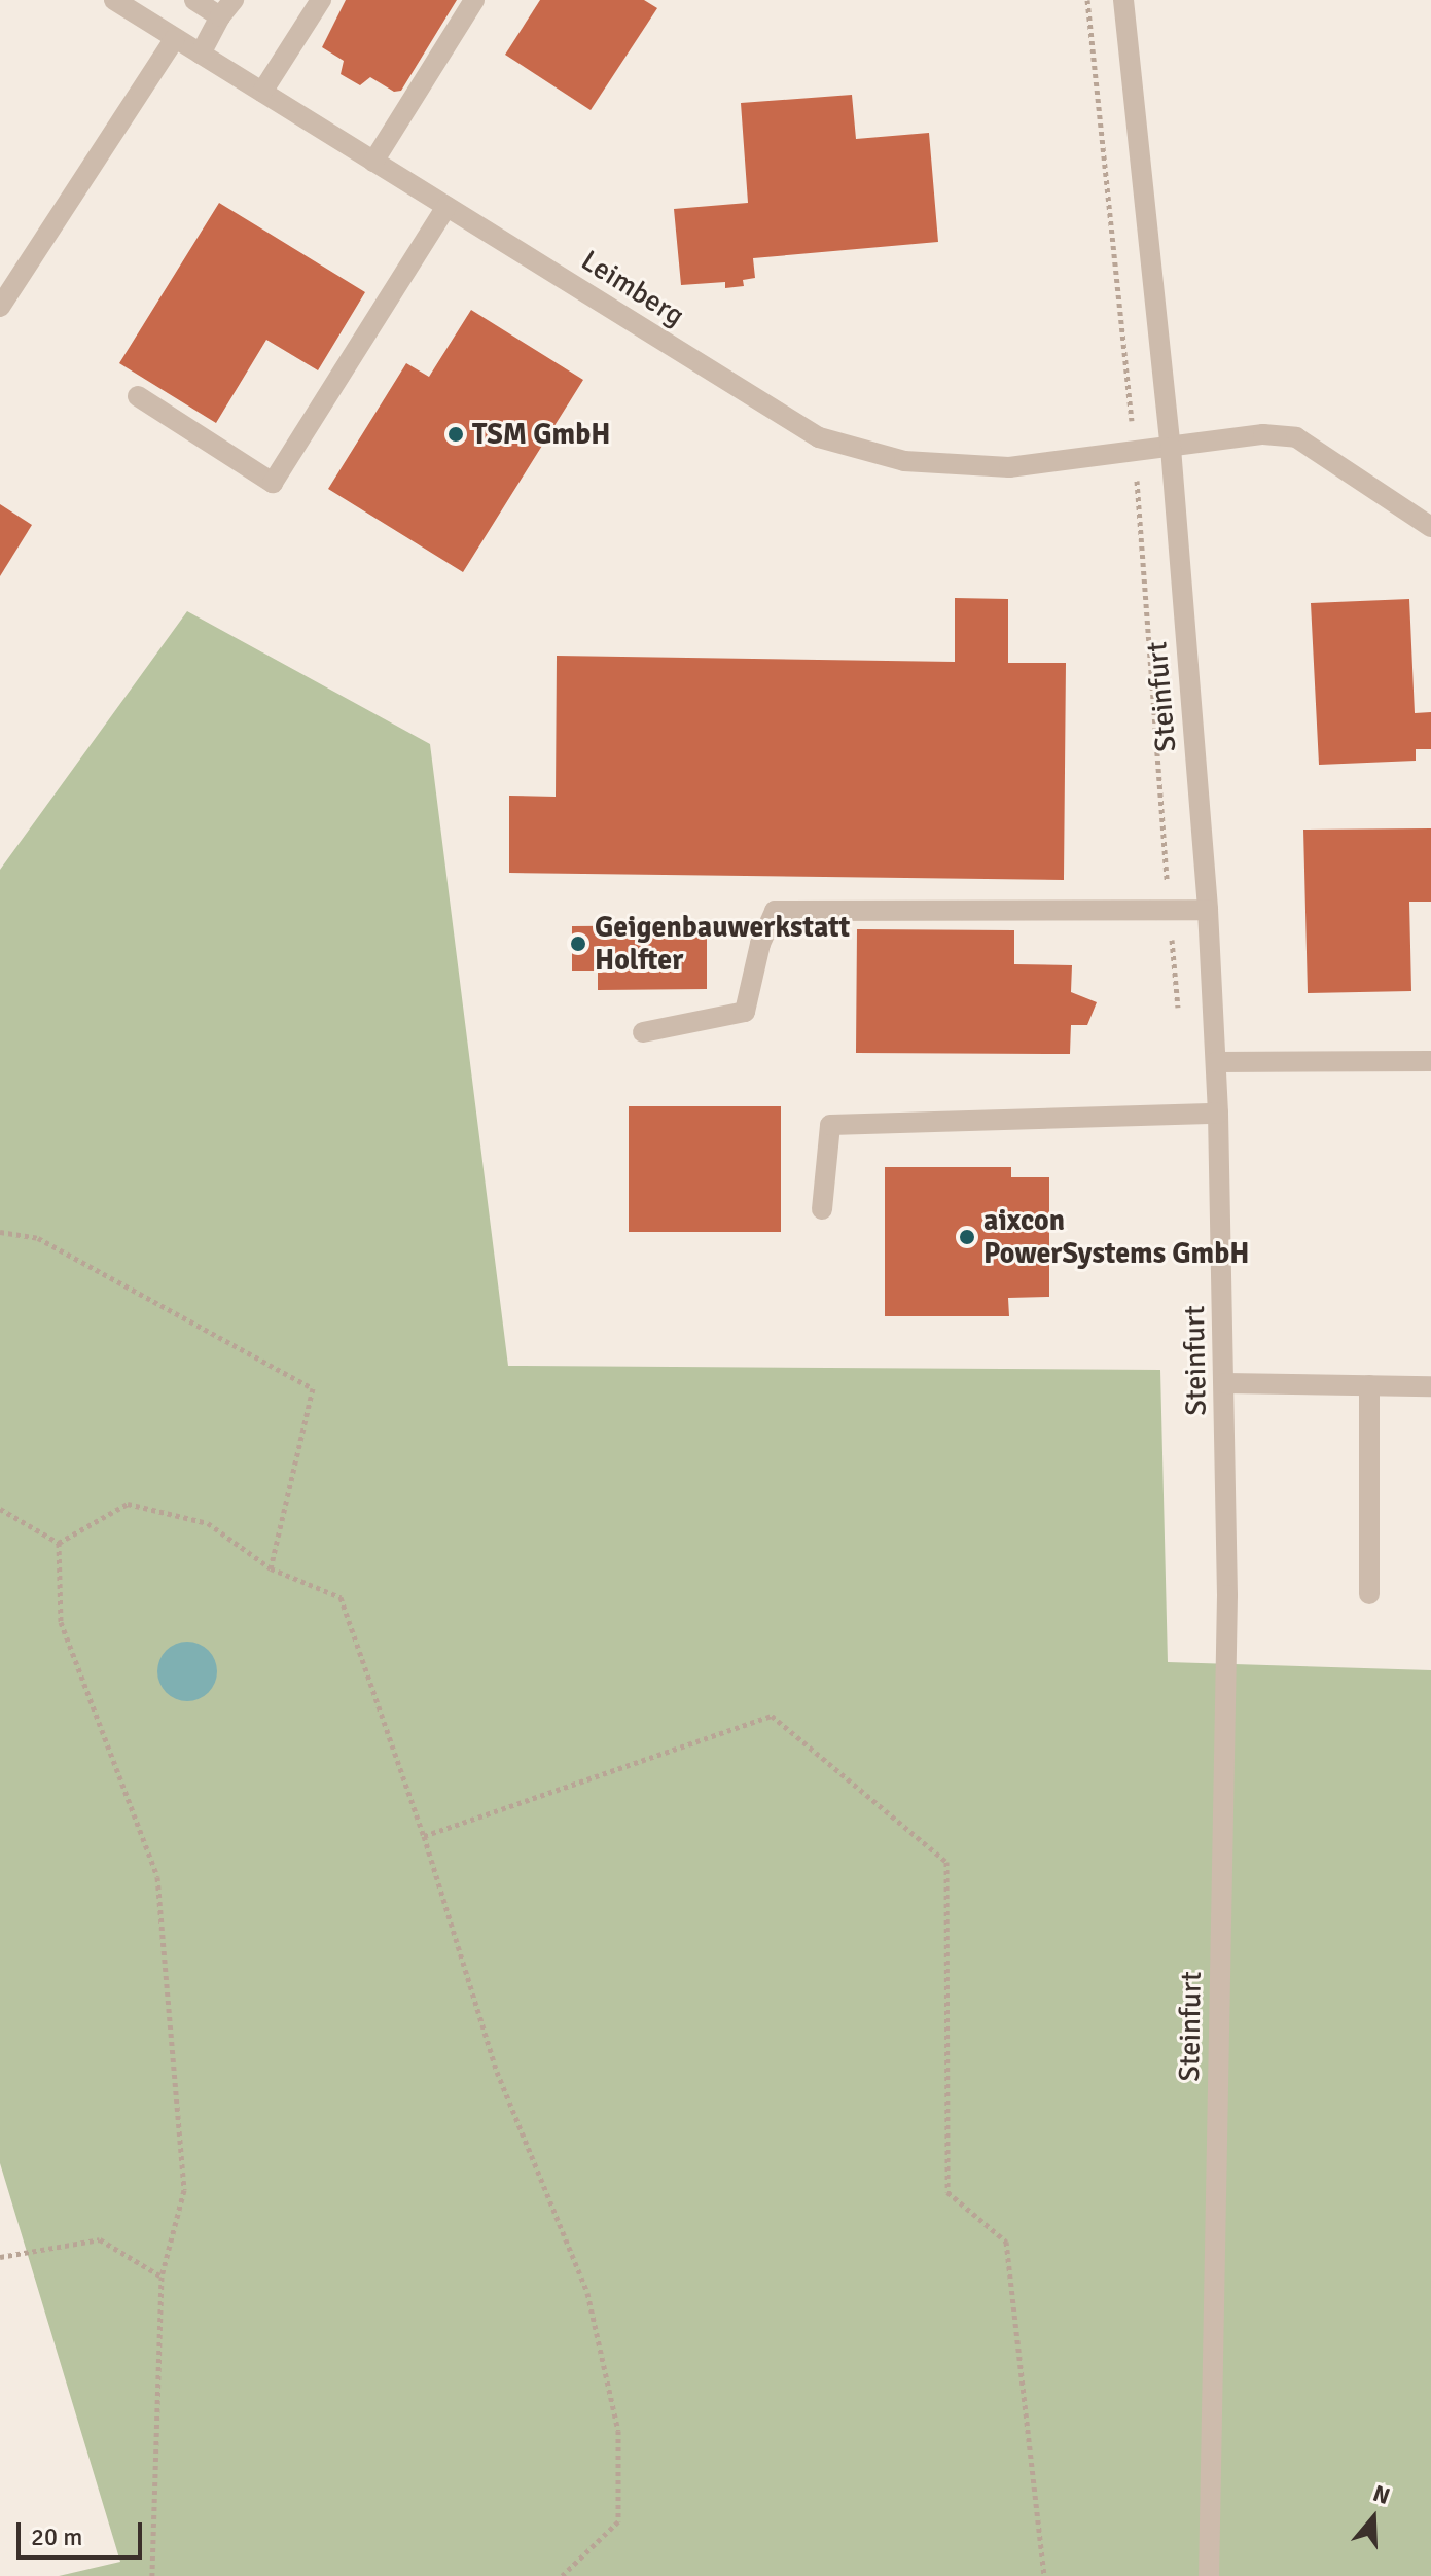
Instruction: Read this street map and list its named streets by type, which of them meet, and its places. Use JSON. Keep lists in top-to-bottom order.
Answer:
{
  "streets": {
    "street": ["Leimberg", "Steinfurt"]
  },
  "crossings": [
    ["Leimberg", "Steinfurt"]
  ],
  "places": ["TSM GmbH", "Geigenbauwerkstatt Holfter", "aixcon PowerSystems GmbH"],
  "scale_bar": "20 m",
  "north": "top"
}
